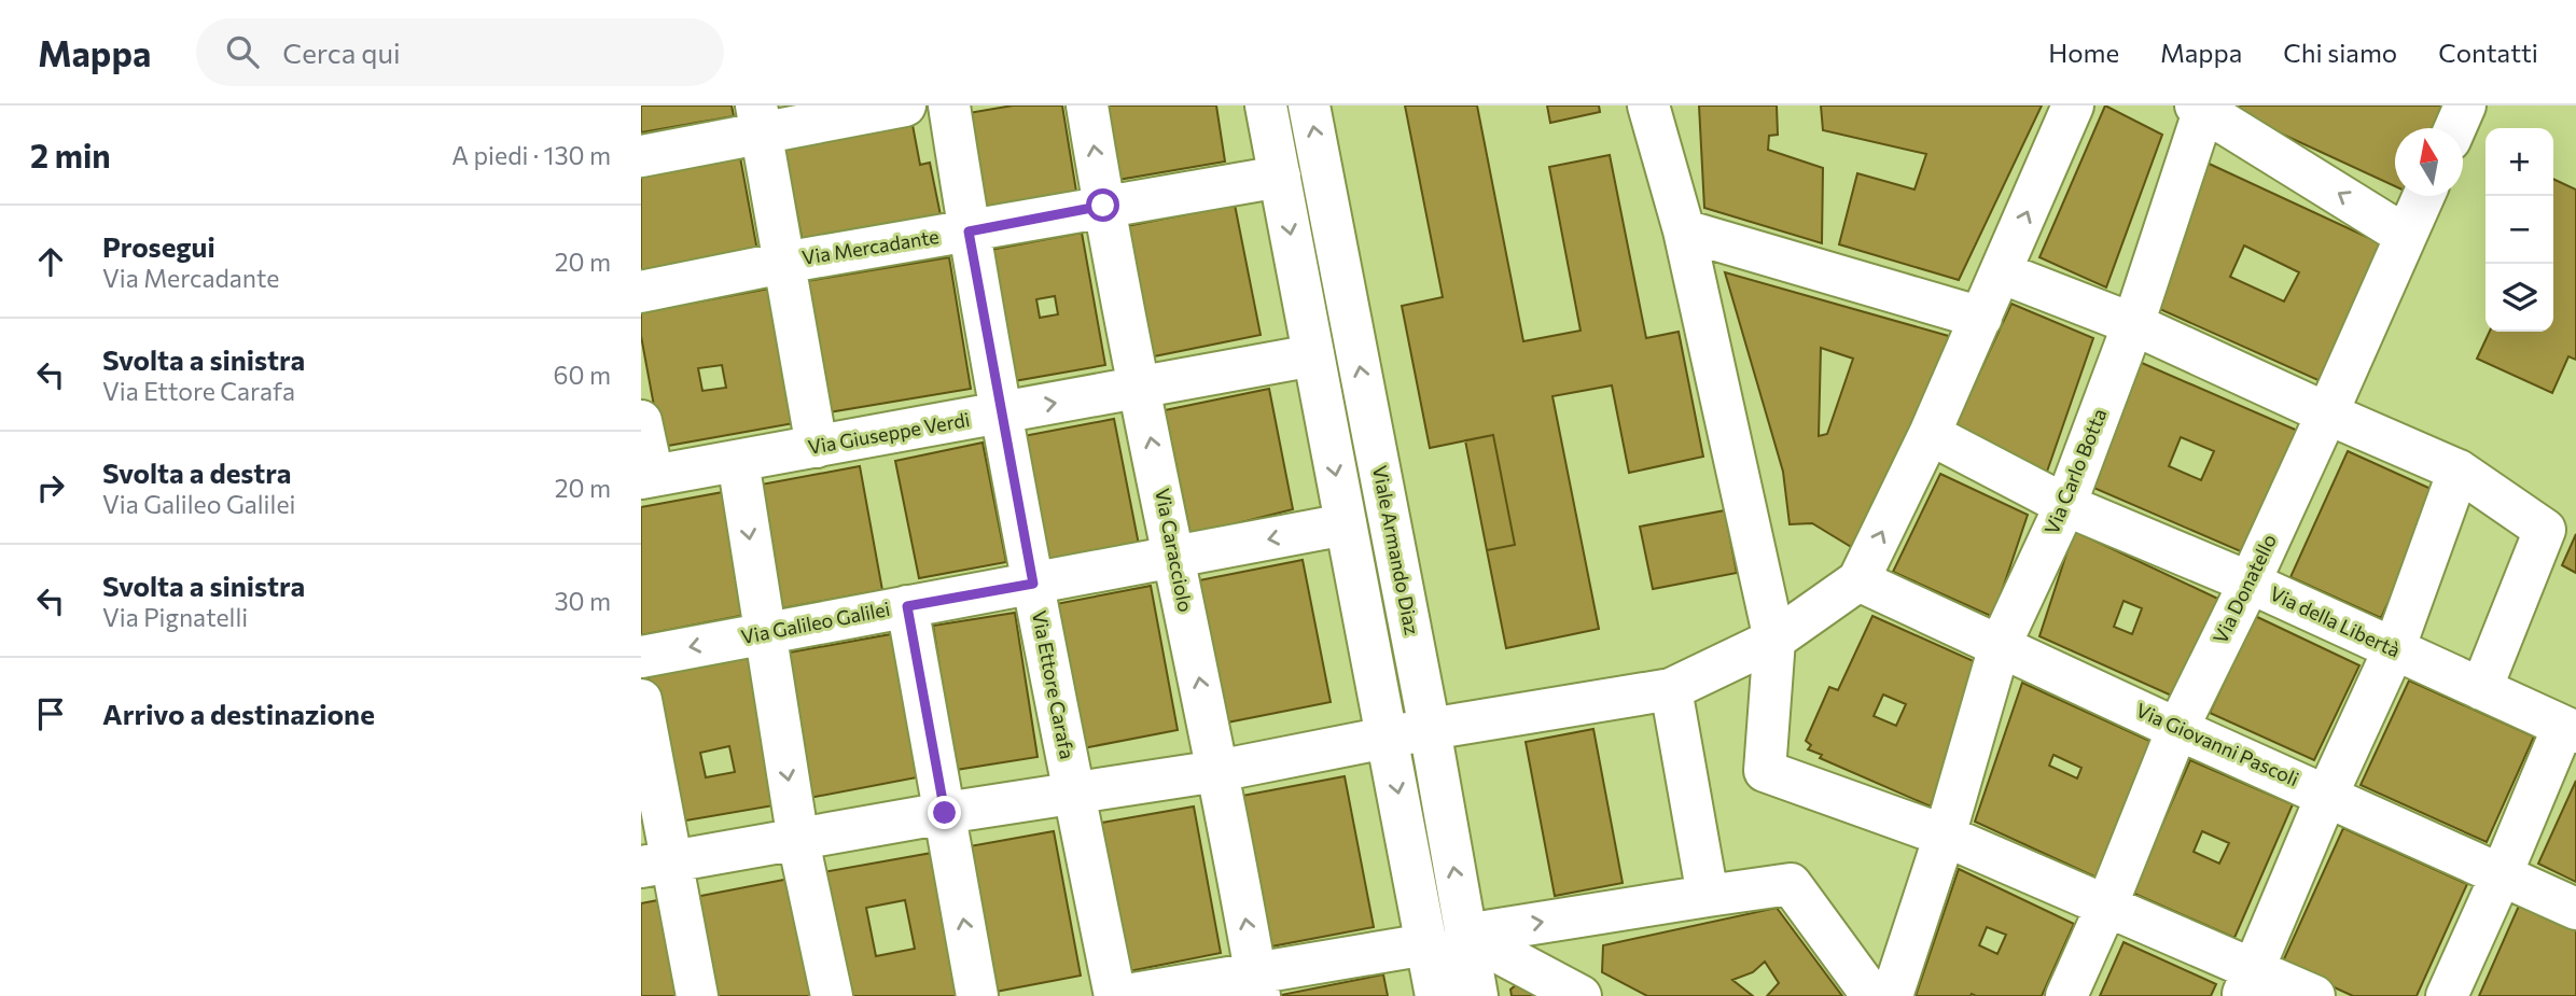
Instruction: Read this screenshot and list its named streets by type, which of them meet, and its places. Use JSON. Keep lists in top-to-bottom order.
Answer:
{
  "streets": {
    "street": [
      "Via Mercadante",
      "Via Giuseppe Verdi",
      "Via Carlo Botta",
      "Via Caracciolo",
      "Viale Armando Diaz",
      "Via Donatello",
      "Via della Libertà",
      "Via Galileo Galilei",
      "Via Ettore Carafa",
      "Via Giovanni Pascoli"
    ]
  },
  "crossings": [
    ["Via Mercadante", "Via Caracciolo"],
    ["Via Mercadante", "Via Ettore Carafa"],
    ["Via Giuseppe Verdi", "Via Caracciolo"],
    ["Via Giuseppe Verdi", "Via Ettore Carafa"],
    ["Via Carlo Botta", "Via della Libertà"],
    ["Via Carlo Botta", "Via Giovanni Pascoli"],
    ["Via Caracciolo", "Via Galileo Galilei"],
    ["Via Donatello", "Via della Libertà"],
    ["Via Donatello", "Via Giovanni Pascoli"],
    ["Via Galileo Galilei", "Via Ettore Carafa"]
  ],
  "north": "top",
  "page": {
    "header": "Mappa",
    "search": "Cerca qui",
    "nav": [
      "Home",
      "Mappa",
      "Chi siamo",
      "Contatti"
    ],
    "heading": ["2 min", "A piedi · 130 m"],
    "map_buttons": ["+", "−"],
    "list": [
      ["Prosegui", "Via Mercadante", "20 m"],
      ["Svolta a sinistra", "Via Ettore Carafa", "60 m"],
      ["Svolta a destra", "Via Galileo Galilei", "20 m"],
      ["Svolta a sinistra", "Via Pignatelli", "30 m"],
      "Arrivo a destinazione"
    ]
  }
}
